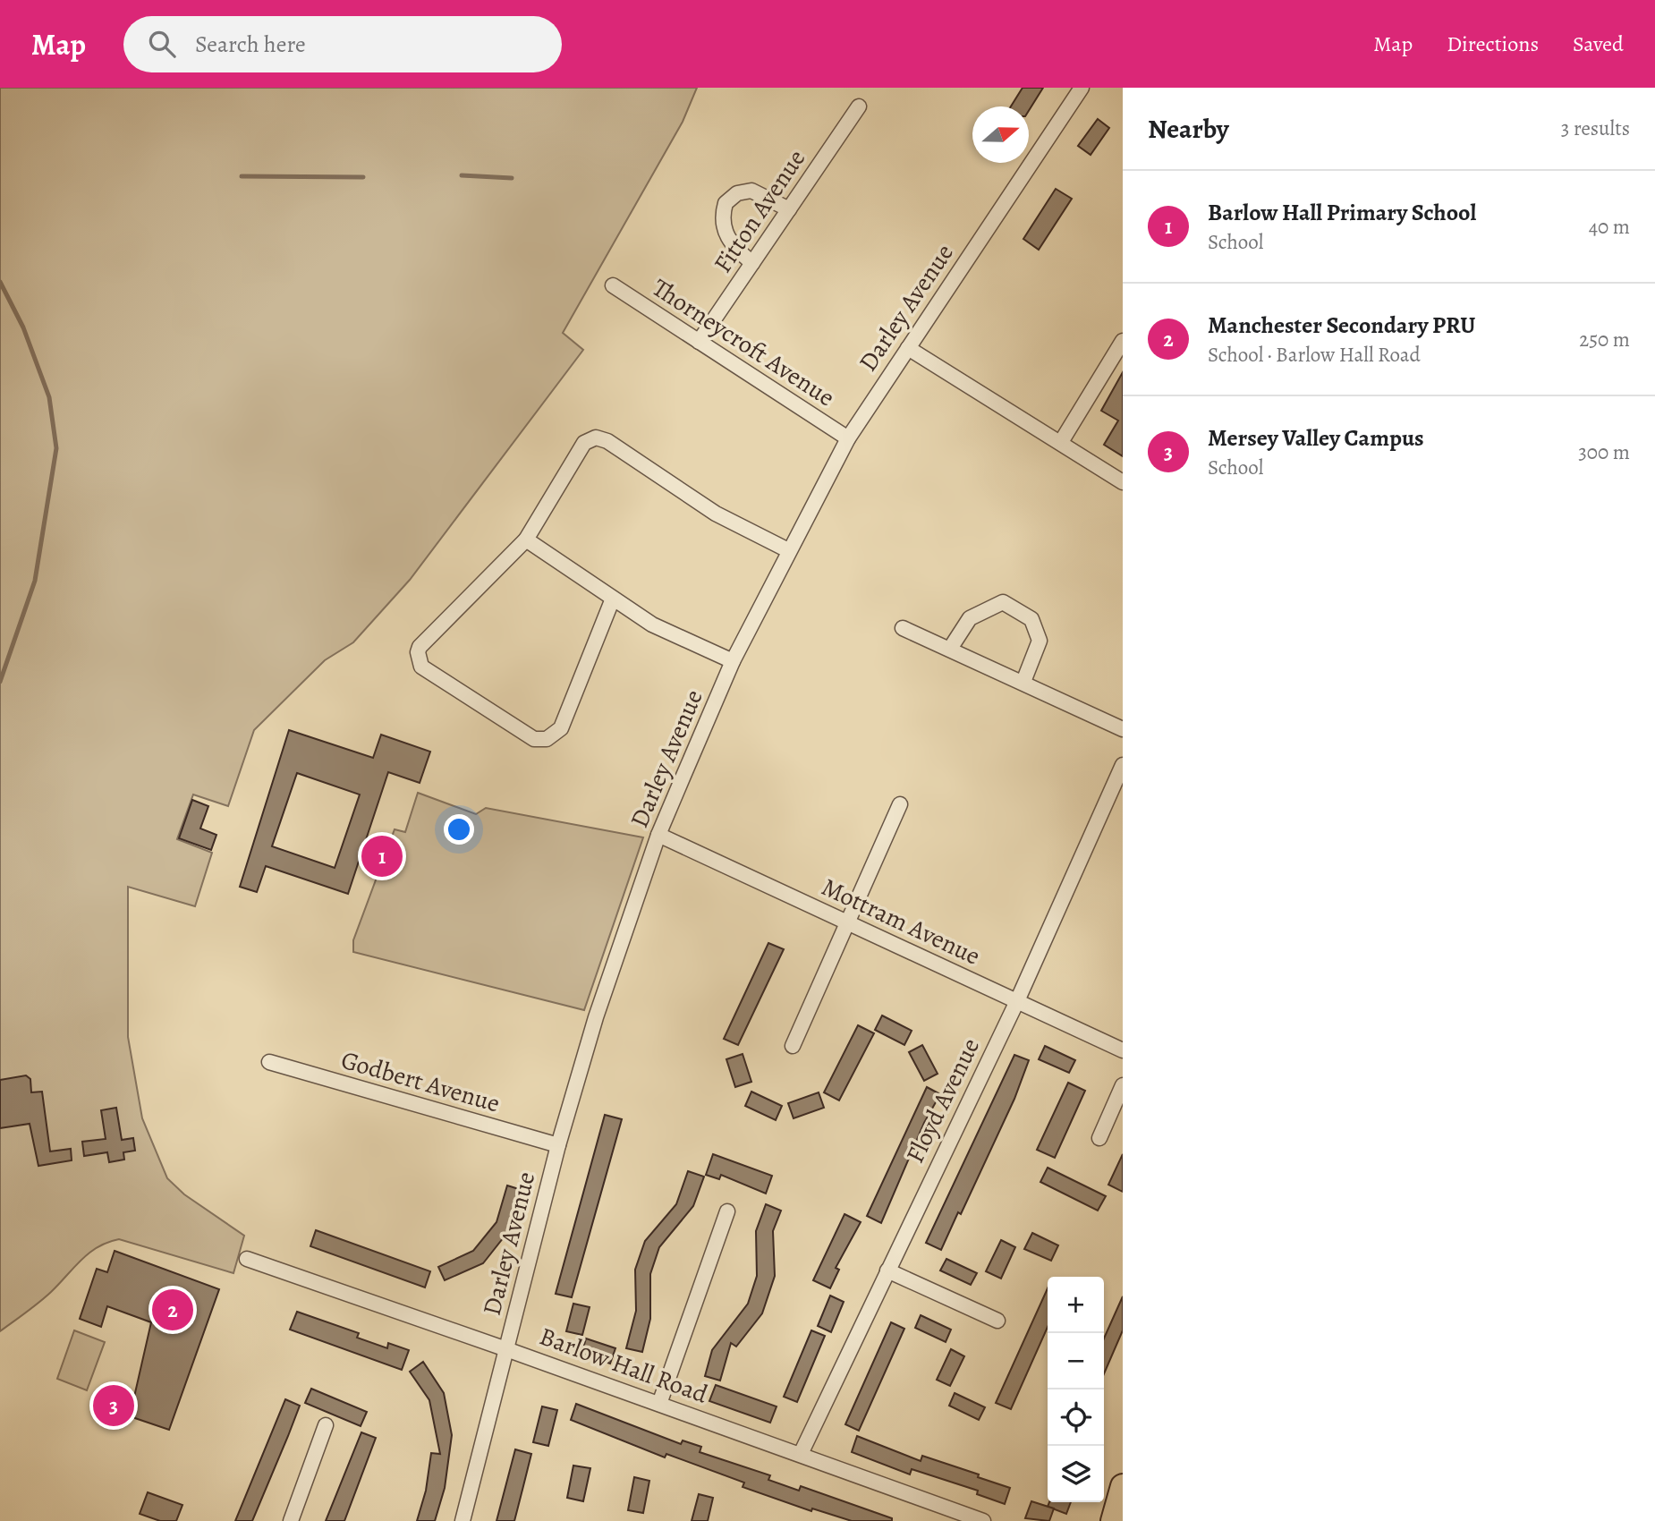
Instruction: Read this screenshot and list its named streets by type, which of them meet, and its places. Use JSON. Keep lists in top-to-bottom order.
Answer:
{
  "streets": {
    "street": [
      "Fitton Avenue",
      "Darley Avenue",
      "Thorneycroft Avenue",
      "Mottram Avenue",
      "Godbert Avenue",
      "Floyd Avenue",
      "Barlow Hall Road"
    ]
  },
  "crossings": [
    ["Fitton Avenue", "Thorneycroft Avenue"],
    ["Darley Avenue", "Thorneycroft Avenue"],
    ["Darley Avenue", "Mottram Avenue"],
    ["Darley Avenue", "Godbert Avenue"],
    ["Darley Avenue", "Barlow Hall Road"],
    ["Mottram Avenue", "Floyd Avenue"],
    ["Floyd Avenue", "Barlow Hall Road"]
  ],
  "north": "right",
  "page": {
    "header": "Map",
    "search": "Search here",
    "nav": ["Map", "Directions", "Saved"],
    "heading": ["Nearby", "3 results"],
    "list": [
      {
        "mark": "1",
        "name": "Barlow Hall Primary School",
        "note": "School",
        "value": "40 m"
      },
      {
        "mark": "2",
        "name": "Manchester Secondary PRU",
        "note": "School · Barlow Hall Road",
        "value": "250 m"
      },
      {
        "mark": "3",
        "name": "Mersey Valley Campus",
        "note": "School",
        "value": "300 m"
      }
    ],
    "pins": ["1", "2", "3"],
    "map_buttons": ["+", "−"]
  }
}
